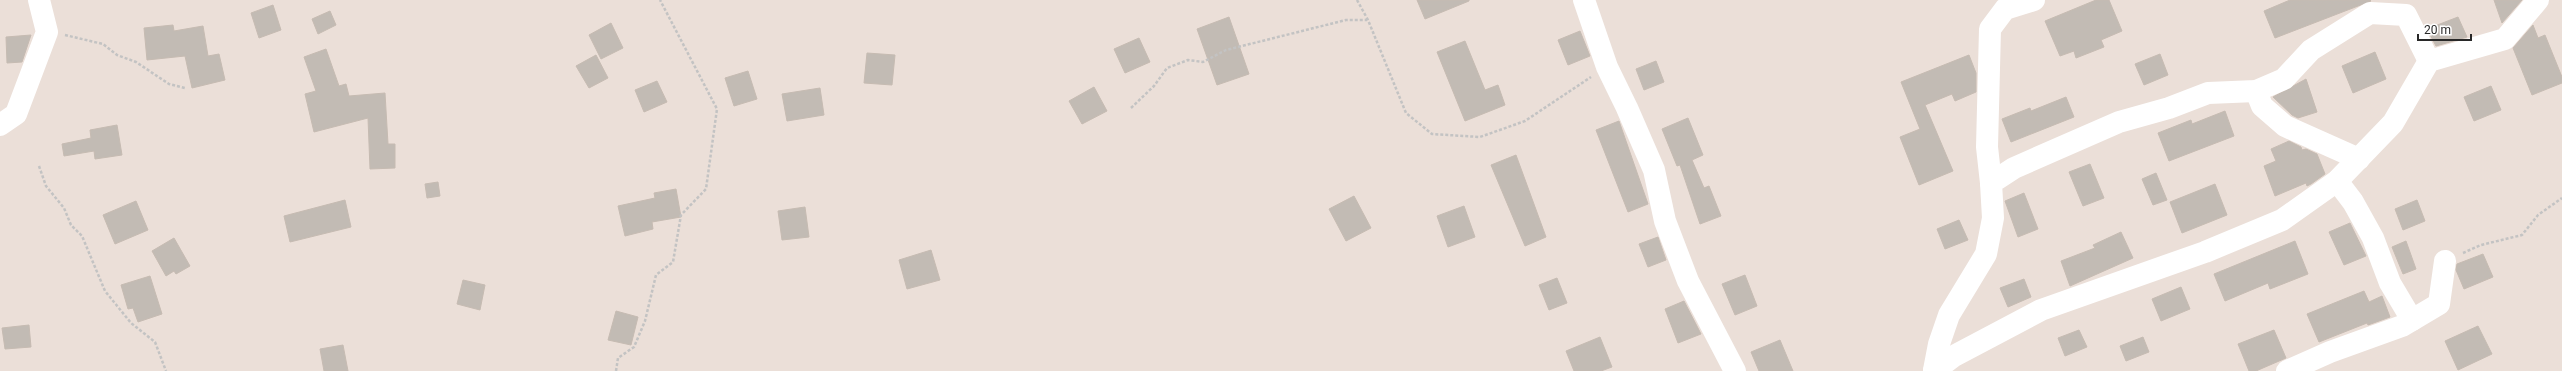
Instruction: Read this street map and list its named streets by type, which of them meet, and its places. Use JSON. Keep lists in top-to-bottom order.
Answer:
{
  "scale_bar": "20 m"
}
